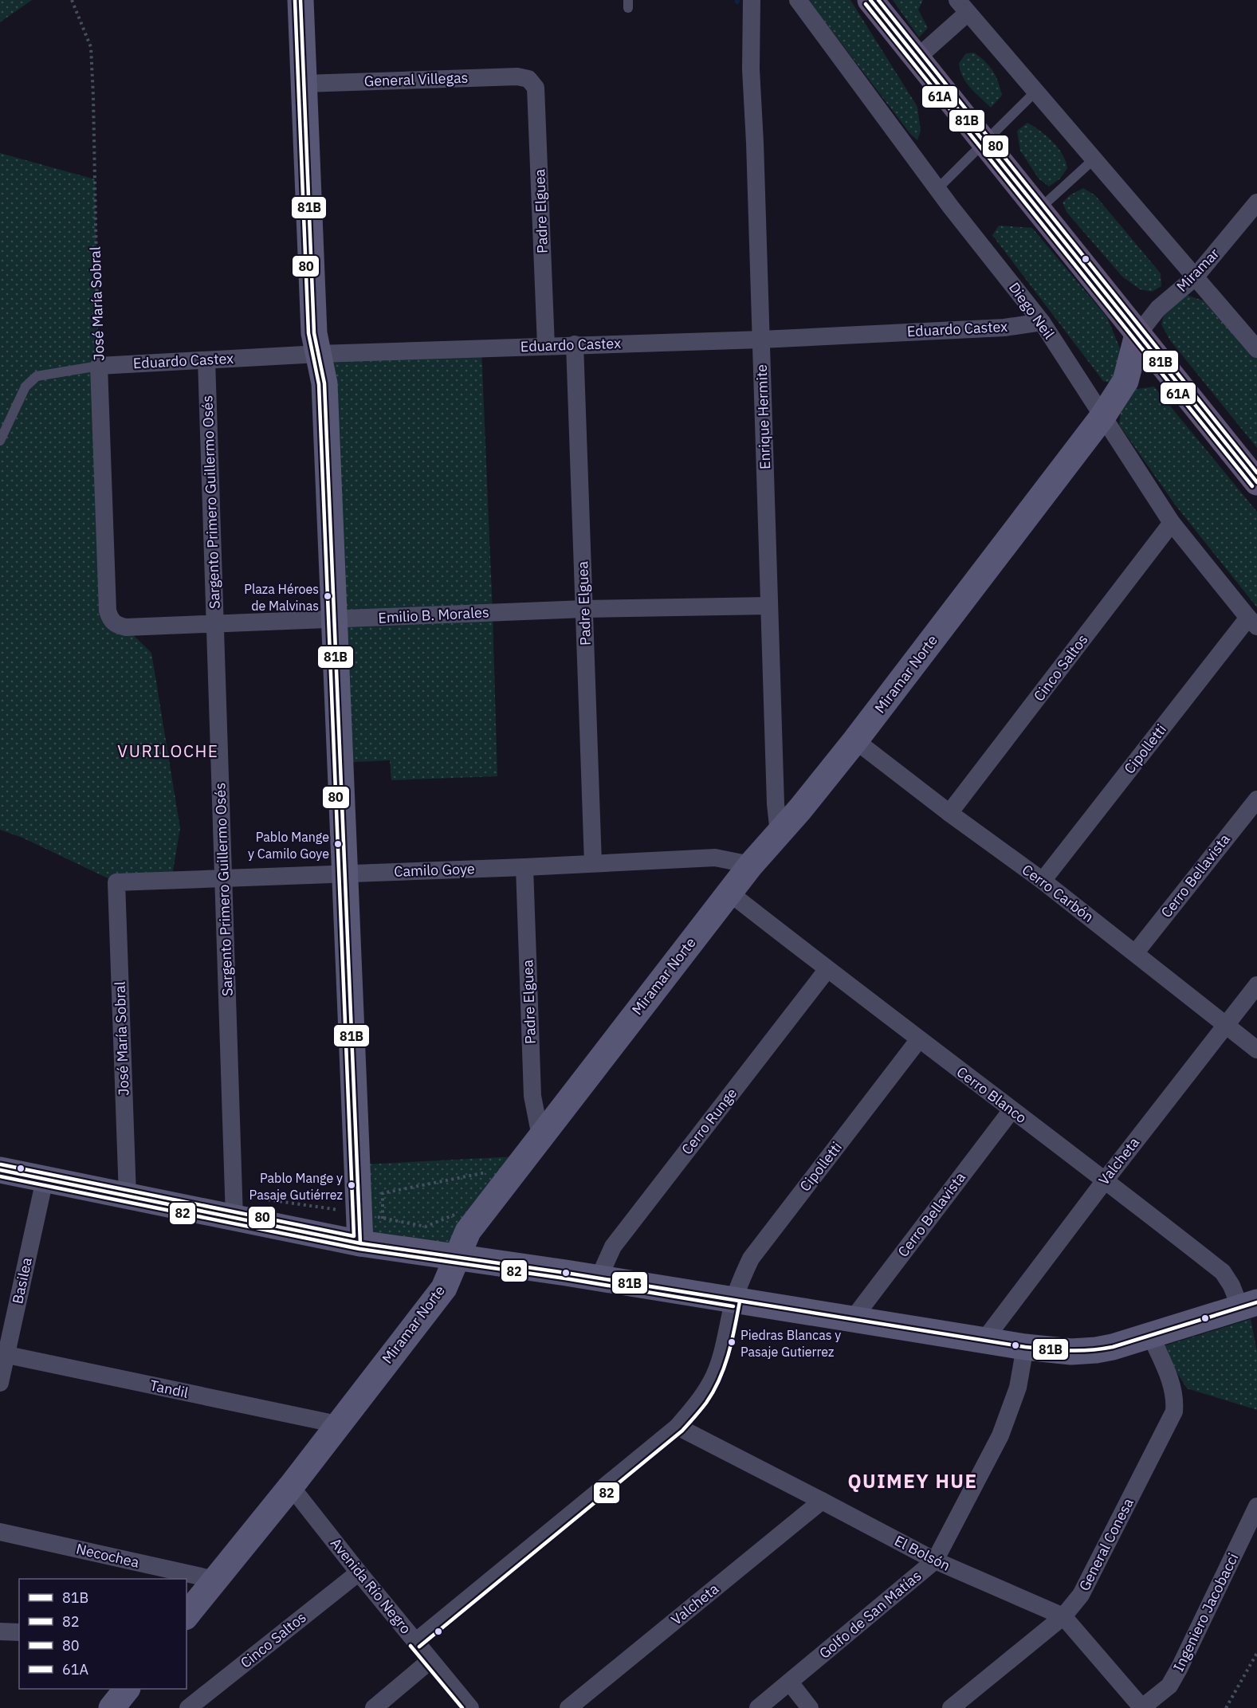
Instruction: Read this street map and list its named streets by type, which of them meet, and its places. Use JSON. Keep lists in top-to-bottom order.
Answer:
{
  "streets": {
    "street": [
      "General Villegas",
      "Padre Elguea",
      "Miramar",
      "José María Sobral",
      "Diego Neil",
      "Eduardo Castex",
      "Enrique Hermite",
      "Sargento Primero Guillermo Osés",
      "Emilio B. Morales",
      "Cinco Saltos",
      "Miramar Norte",
      "Cipolletti",
      "Camilo Goye",
      "Cerro Bellavista",
      "Cerro Carbón",
      "Cerro Blanco",
      "Cerro Runge",
      "Valcheta",
      "Basilea",
      "Tandil",
      "General Conesa",
      "El Bolsón",
      "Necochea",
      "Avenida Río Negro",
      "Ingeniero Jacobacci",
      "Golfo de San Matías"
    ]
  },
  "crossings": [
    ["General Villegas", "Padre Elguea"],
    ["Padre Elguea", "Eduardo Castex"],
    ["Padre Elguea", "Emilio B. Morales"],
    ["Padre Elguea", "Miramar Norte"],
    ["Padre Elguea", "Camilo Goye"],
    ["Miramar", "Miramar Norte"],
    ["José María Sobral", "Eduardo Castex"],
    ["José María Sobral", "Emilio B. Morales"],
    ["José María Sobral", "Camilo Goye"],
    ["Diego Neil", "Eduardo Castex"],
    ["Diego Neil", "Cinco Saltos"],
    ["Diego Neil", "Miramar Norte"],
    ["Diego Neil", "Cipolletti"],
    ["Eduardo Castex", "Enrique Hermite"],
    ["Eduardo Castex", "Sargento Primero Guillermo Osés"],
    ["Enrique Hermite", "Emilio B. Morales"],
    ["Enrique Hermite", "Miramar Norte"],
    ["Sargento Primero Guillermo Osés", "Emilio B. Morales"],
    ["Sargento Primero Guillermo Osés", "Camilo Goye"],
    ["Cinco Saltos", "Cerro Carbón"],
    ["Cinco Saltos", "Avenida Río Negro"],
    ["Miramar Norte", "Camilo Goye"],
    ["Miramar Norte", "Cerro Carbón"],
    ["Miramar Norte", "Cerro Blanco"],
    ["Miramar Norte", "Tandil"],
    ["Miramar Norte", "Necochea"],
    ["Miramar Norte", "Avenida Río Negro"],
    ["Cipolletti", "Cerro Carbón"],
    ["Cipolletti", "Cerro Blanco"],
    ["Cipolletti", "El Bolsón"],
    ["Cipolletti", "Avenida Río Negro"],
    ["Cerro Bellavista", "Cerro Carbón"],
    ["Cerro Bellavista", "Cerro Blanco"],
    ["Cerro Carbón", "Valcheta"],
    ["Cerro Blanco", "Cerro Runge"],
    ["Cerro Blanco", "Valcheta"],
    ["Valcheta", "El Bolsón"],
    ["Basilea", "Tandil"],
    ["General Conesa", "El Bolsón"],
    ["El Bolsón", "Ingeniero Jacobacci"],
    ["El Bolsón", "Golfo de San Matías"]
  ],
  "districts": ["VURILOCHE", "QUIMEY HUE"],
  "places": [
    "Plaza Héroes de Malvinas",
    "Pablo Mange y Camilo Goye",
    "Pablo Mange y Pasaje Gutiérrez",
    "Piedras Blancas y Pasaje Gutierrez"
  ],
  "lines": [
    "transit line 81B",
    "transit line 80",
    "transit line 61A",
    "transit line 82"
  ],
  "legend": [
    "81B",
    "82",
    "80",
    "61A"
  ]
}
